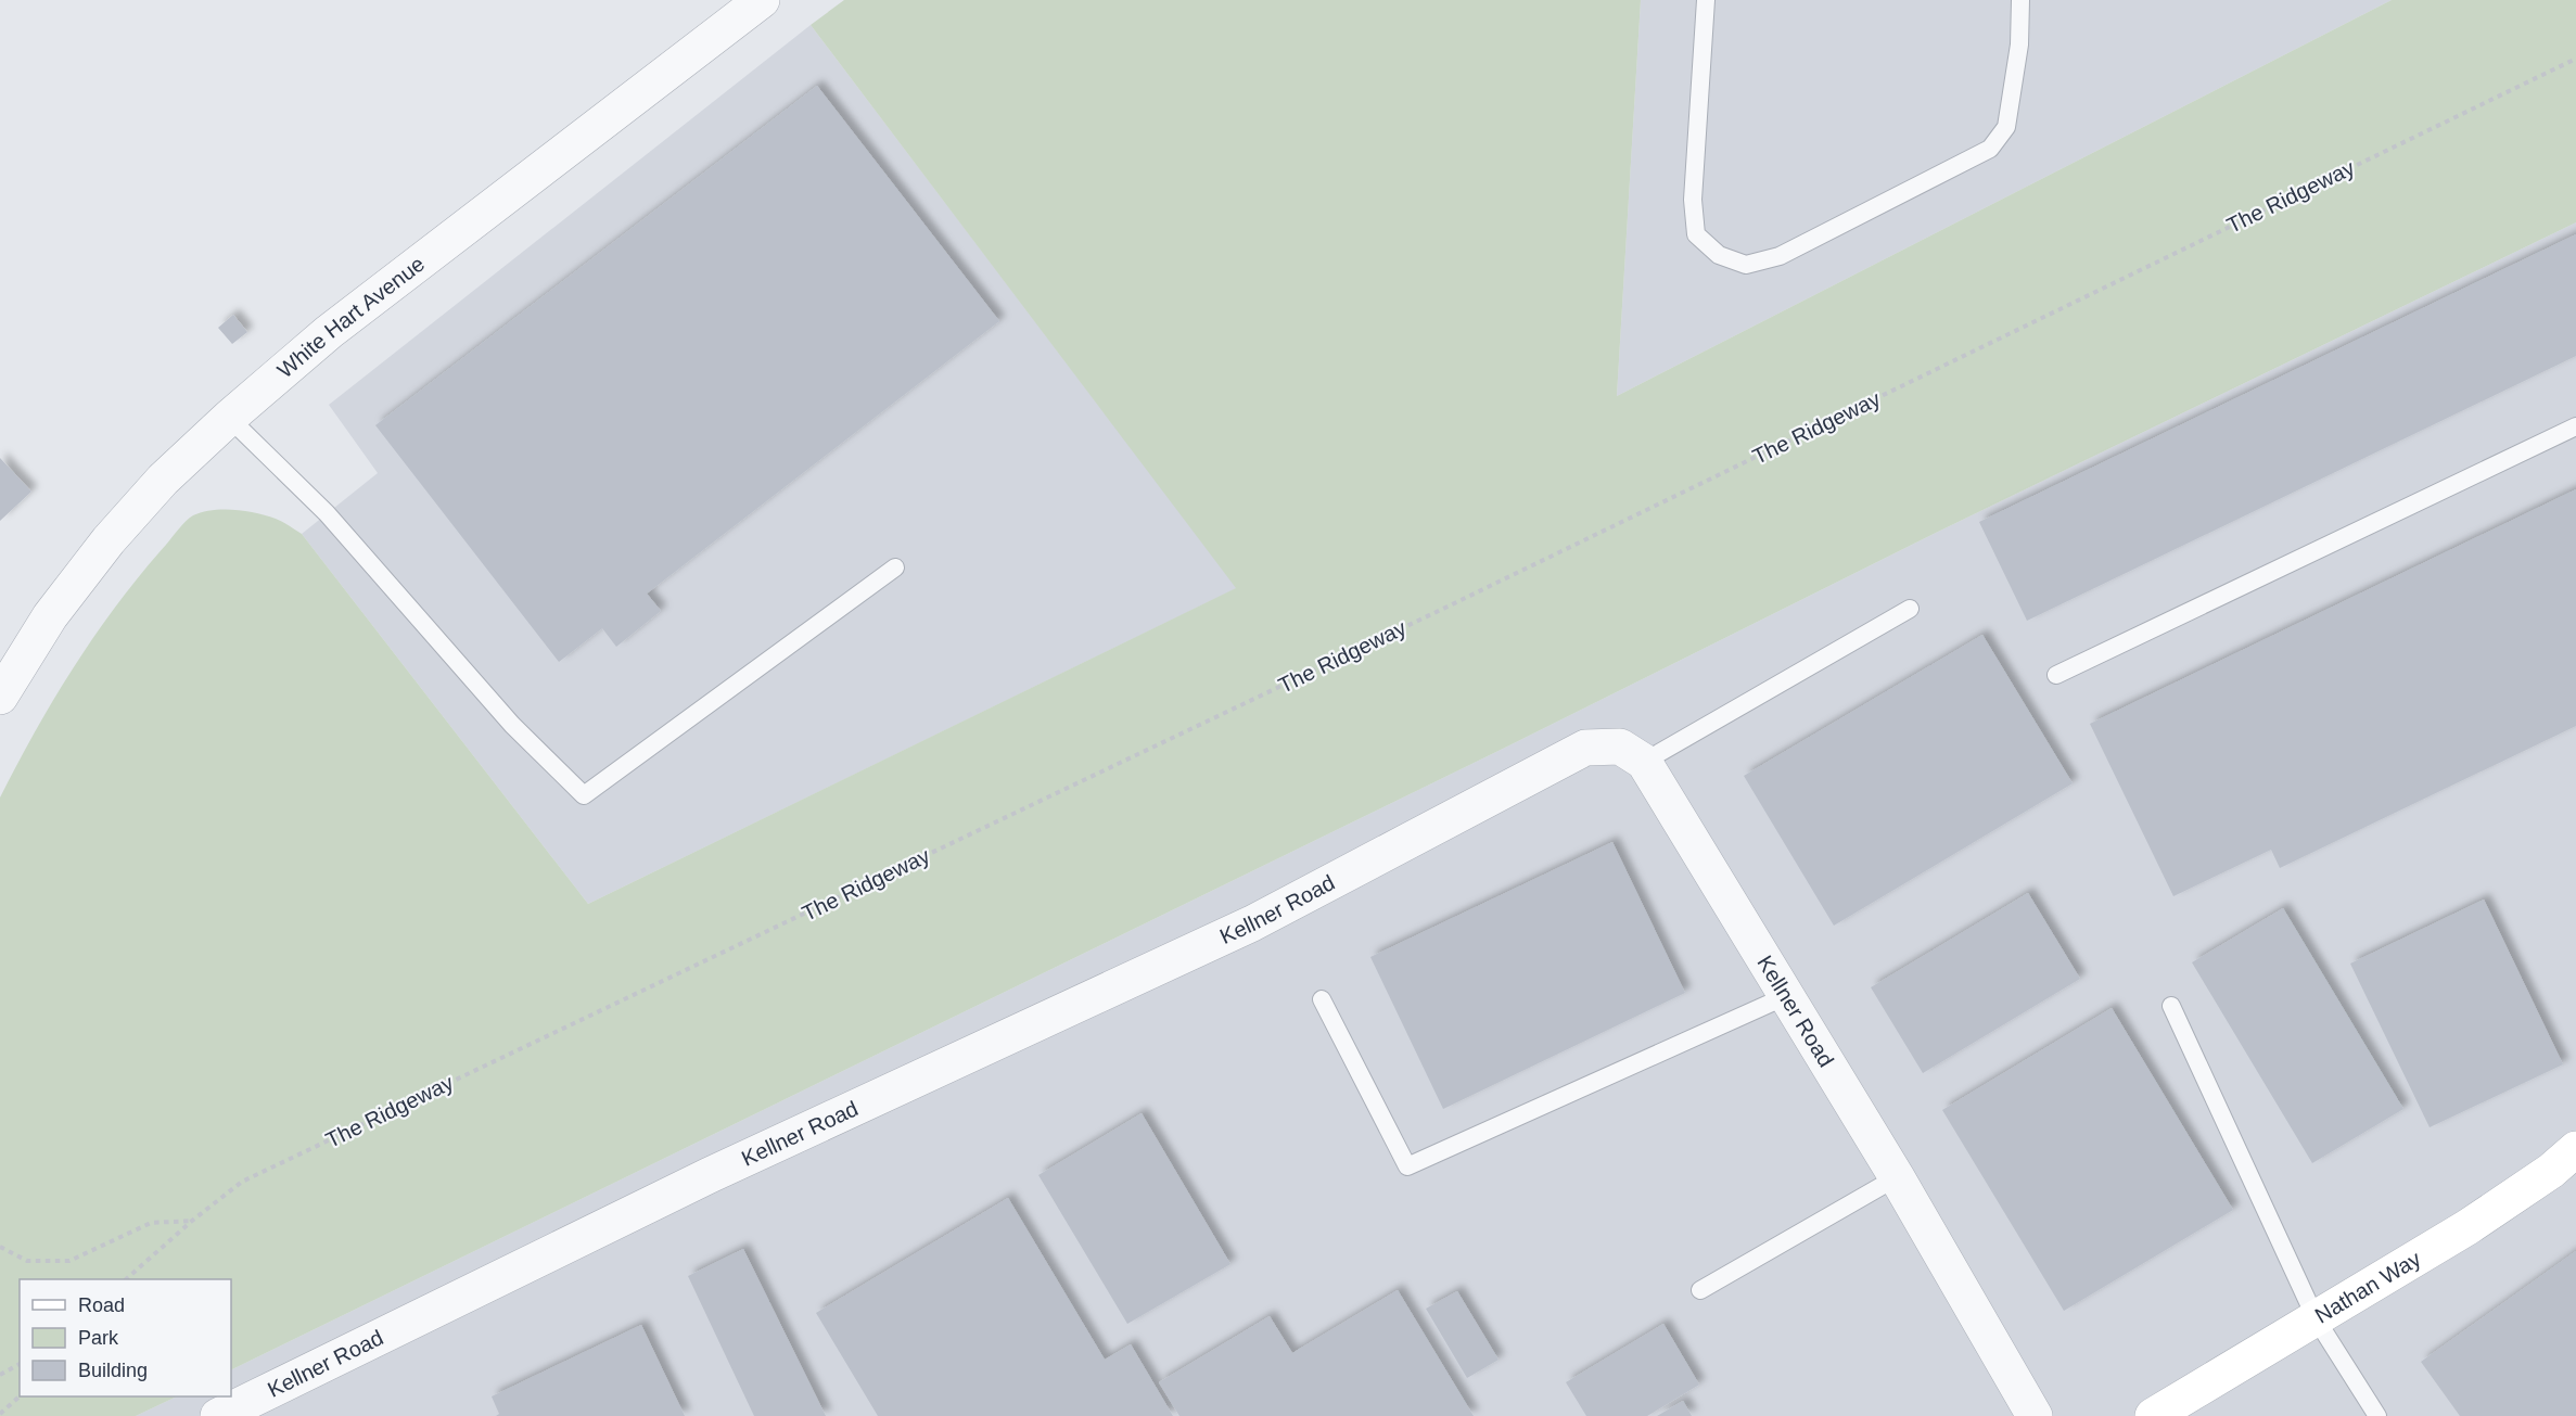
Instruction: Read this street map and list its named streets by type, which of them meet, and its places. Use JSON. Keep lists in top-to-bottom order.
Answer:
{
  "streets": {
    "street": ["White Hart Avenue", "Kellner Road", "Nathan Way"],
    "path": ["The Ridgeway"]
  },
  "legend": ["Road", "Park", "Building"]
}
